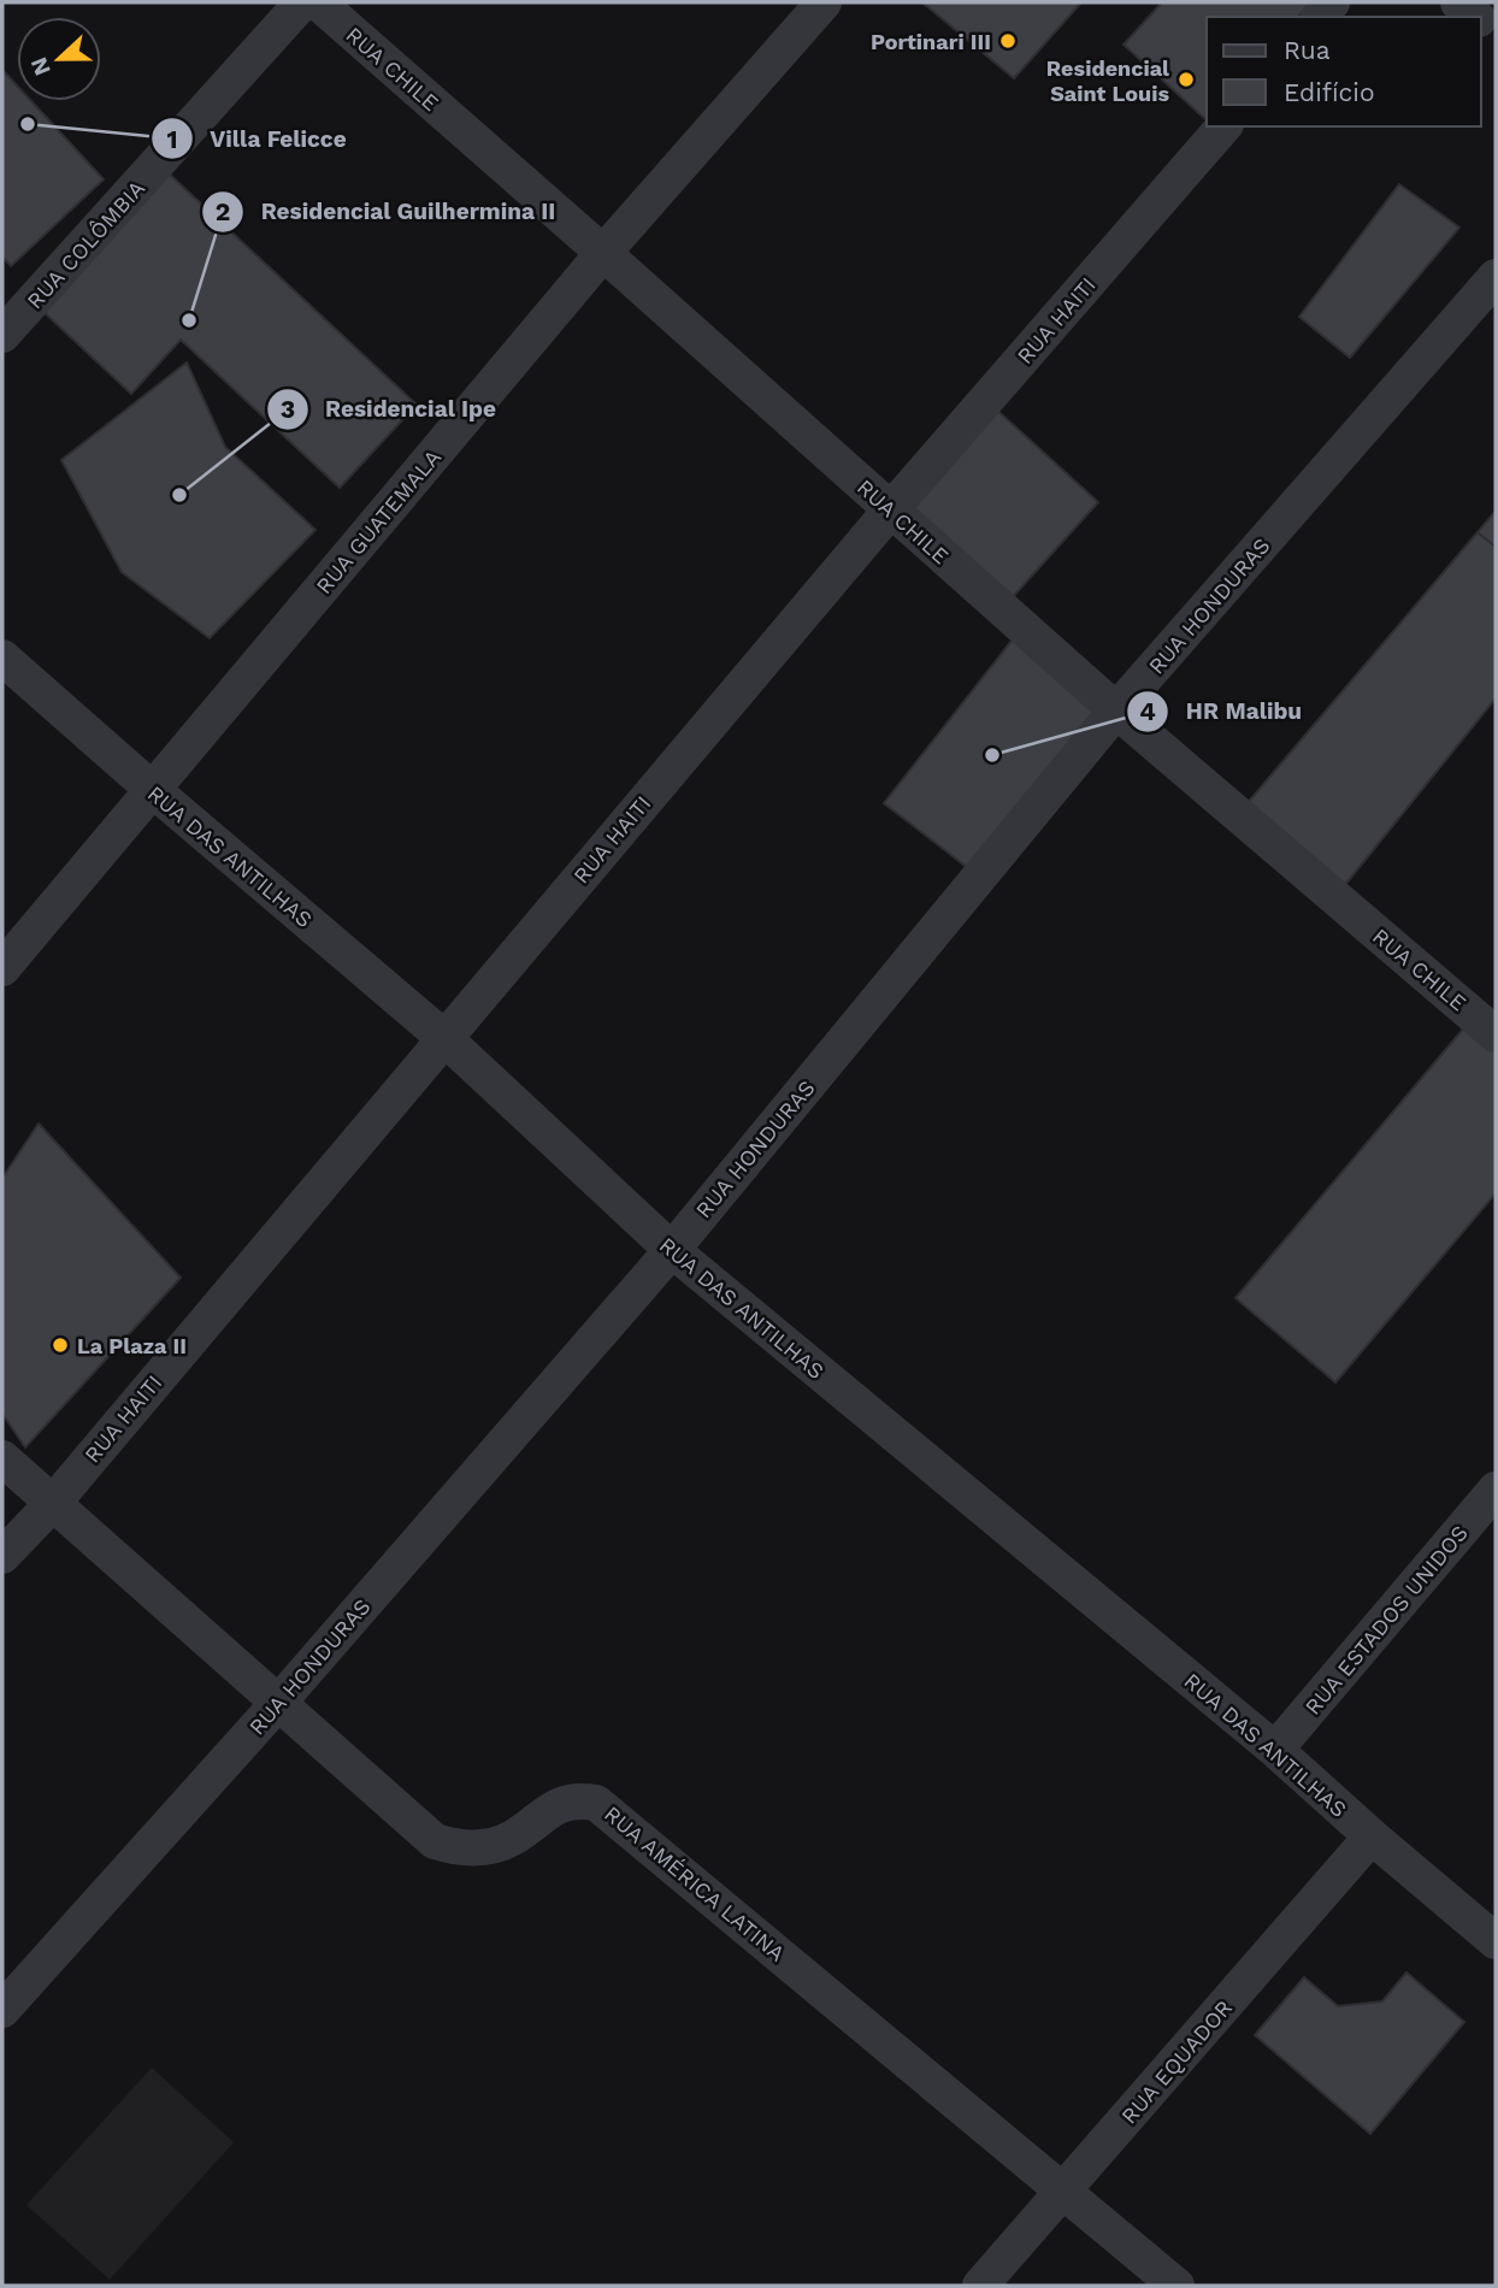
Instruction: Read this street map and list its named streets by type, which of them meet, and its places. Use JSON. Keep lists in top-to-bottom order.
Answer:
{
  "streets": {
    "street": [
      "RUA CHILE",
      "RUA COLÔMBIA",
      "RUA HAITI",
      "RUA GUATEMALA",
      "RUA HONDURAS",
      "RUA DAS ANTILHAS",
      "RUA ESTADOS UNIDOS",
      "RUA AMÉRICA LATINA",
      "RUA EQUADOR"
    ]
  },
  "crossings": [
    ["RUA CHILE", "RUA HAITI"],
    ["RUA CHILE", "RUA GUATEMALA"],
    ["RUA CHILE", "RUA HONDURAS"],
    ["RUA HAITI", "RUA DAS ANTILHAS"],
    ["RUA HAITI", "RUA AMÉRICA LATINA"],
    ["RUA GUATEMALA", "RUA DAS ANTILHAS"],
    ["RUA HONDURAS", "RUA DAS ANTILHAS"],
    ["RUA HONDURAS", "RUA AMÉRICA LATINA"],
    ["RUA DAS ANTILHAS", "RUA ESTADOS UNIDOS"],
    ["RUA DAS ANTILHAS", "RUA EQUADOR"],
    ["RUA AMÉRICA LATINA", "RUA EQUADOR"]
  ],
  "places": [
    "Portinari III",
    "Residencial Saint Louis",
    "Villa Felicce",
    "Residencial Guilhermina II",
    "Residencial Ipe",
    "HR Malibu",
    "La Plaza II"
  ],
  "legend": ["Rua", "Edifício"],
  "north": "left"
}
